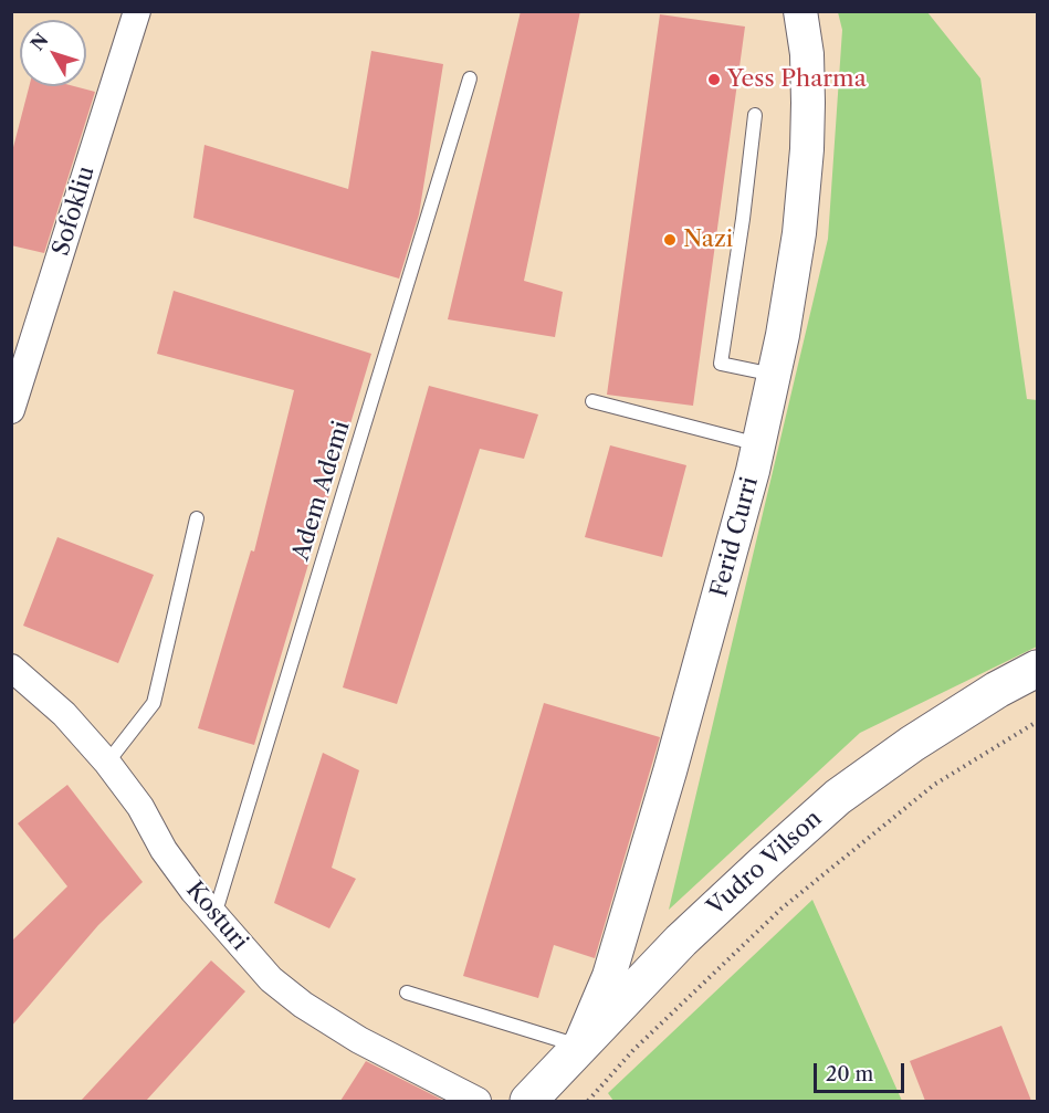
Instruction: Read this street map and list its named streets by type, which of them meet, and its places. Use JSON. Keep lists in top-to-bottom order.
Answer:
{
  "streets": {
    "main road": ["Vudro Vilson"],
    "street": ["Sofokliu", "Ferid Curri", "Kosturi"],
    "lane": ["Adem Ademi"]
  },
  "crossings": [
    ["Adem Ademi", "Kosturi"],
    ["Ferid Curri", "Vudro Vilson"]
  ],
  "places": ["Yess Pharma", "Nazi"],
  "scale_bar": "20 m",
  "north": "top left"
}
